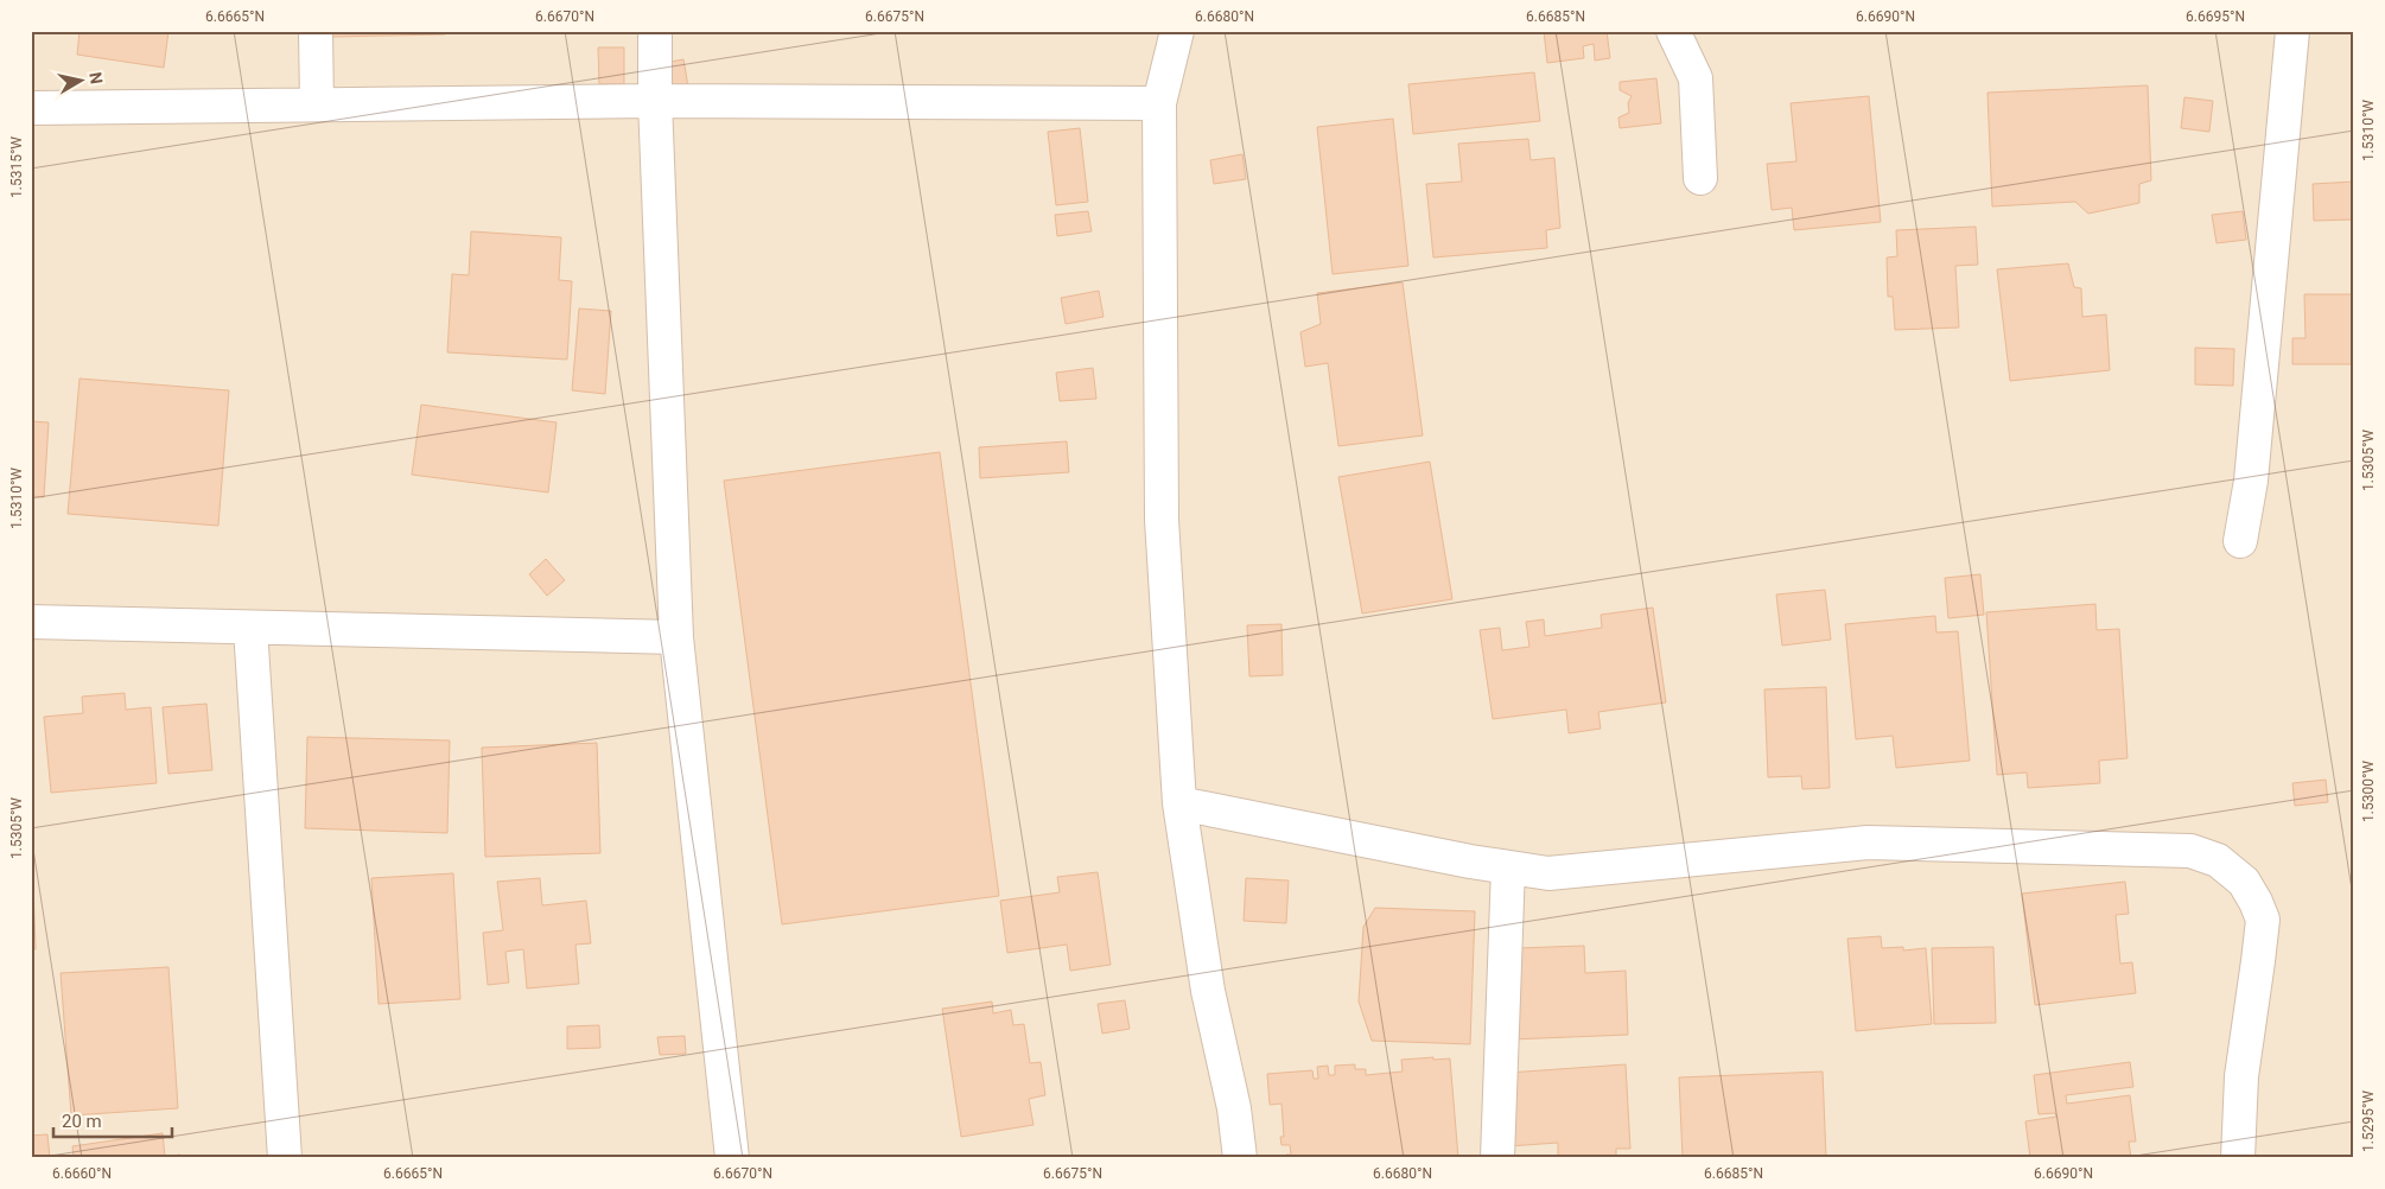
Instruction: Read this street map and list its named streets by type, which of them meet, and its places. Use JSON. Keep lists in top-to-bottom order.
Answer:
{
  "scale_bar": "20 m",
  "north": "right",
  "coordinates": [
    "6.6665°N",
    "6.6670°N",
    "6.6675°N",
    "6.6680°N",
    "6.6685°N",
    "6.6690°N",
    "6.6695°N",
    "1.5310°W",
    "1.5315°W",
    "1.5305°W",
    "1.5300°W",
    "1.5295°W",
    "6.6660°N"
  ]
}
